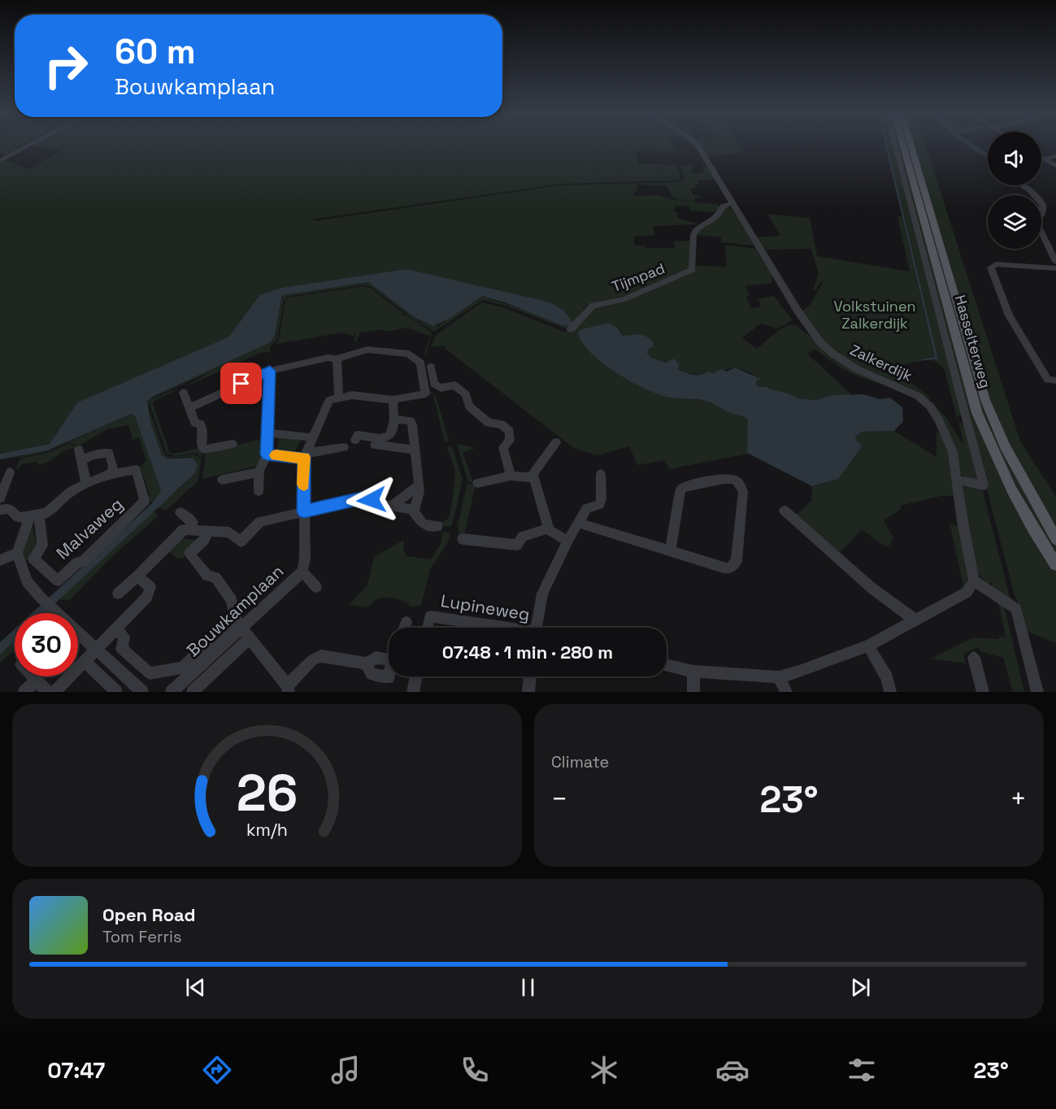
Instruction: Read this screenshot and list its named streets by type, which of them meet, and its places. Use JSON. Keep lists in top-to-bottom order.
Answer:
{
  "streets": {
    "main road": ["Hasselterweg"],
    "street": [
      "Tijmpad",
      "Zalkerdijk",
      "Malvaweg",
      "Lupineweg",
      "Bouwkamplaan"
    ]
  },
  "crossings": [
    ["Tijmpad", "Zalkerdijk"]
  ],
  "parks": ["Volkstuinen Zalkerdijk"],
  "page": {
    "turn": ["60 m", "Bouwkamplaan"],
    "limit": "30",
    "trip": "07:48 · 1 min · 280 m",
    "tile": "Climate",
    "heat": ["−", "23°", "+"],
    "song": ["Open Road", "Tom Ferris"],
    "tabs": ["07:47", "23°"],
    "gauge": ["26", "km/h"]
  }
}
